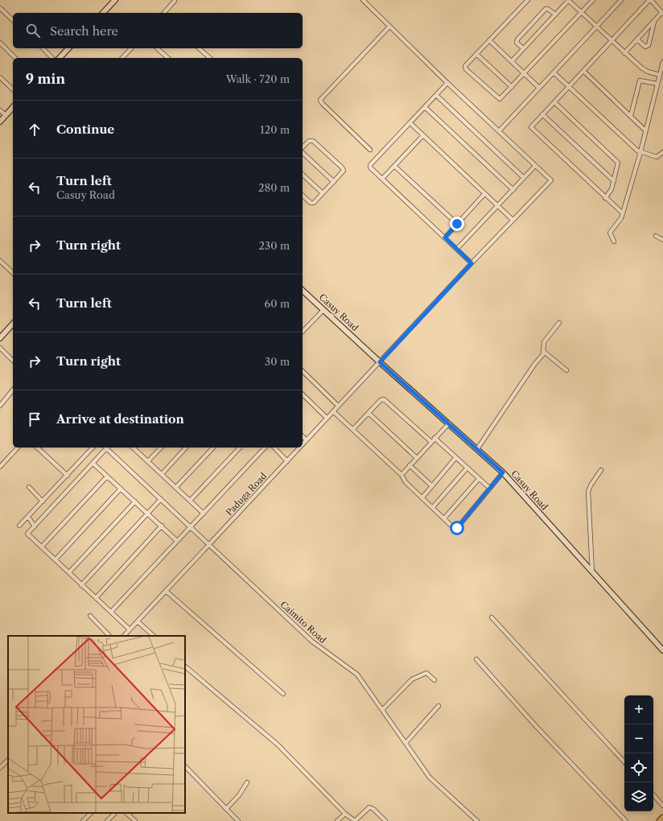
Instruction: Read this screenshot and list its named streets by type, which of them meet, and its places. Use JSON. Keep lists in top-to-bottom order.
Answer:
{
  "streets": {
    "street": ["Casuy Road", "Paduga Road", "Caimito Road"]
  },
  "crossings": [
    ["Casuy Road", "Paduga Road"],
    ["Paduga Road", "Caimito Road"]
  ],
  "page": {
    "search": "Search here",
    "heading": ["9 min", "Walk · 720 m"],
    "list": [
      ["Continue", "120 m"],
      ["Turn left", "Casuy Road", "280 m"],
      ["Turn right", "230 m"],
      ["Turn left", "60 m"],
      ["Turn right", "30 m"],
      "Arrive at destination"
    ],
    "map_buttons": ["+", "−"]
  }
}
